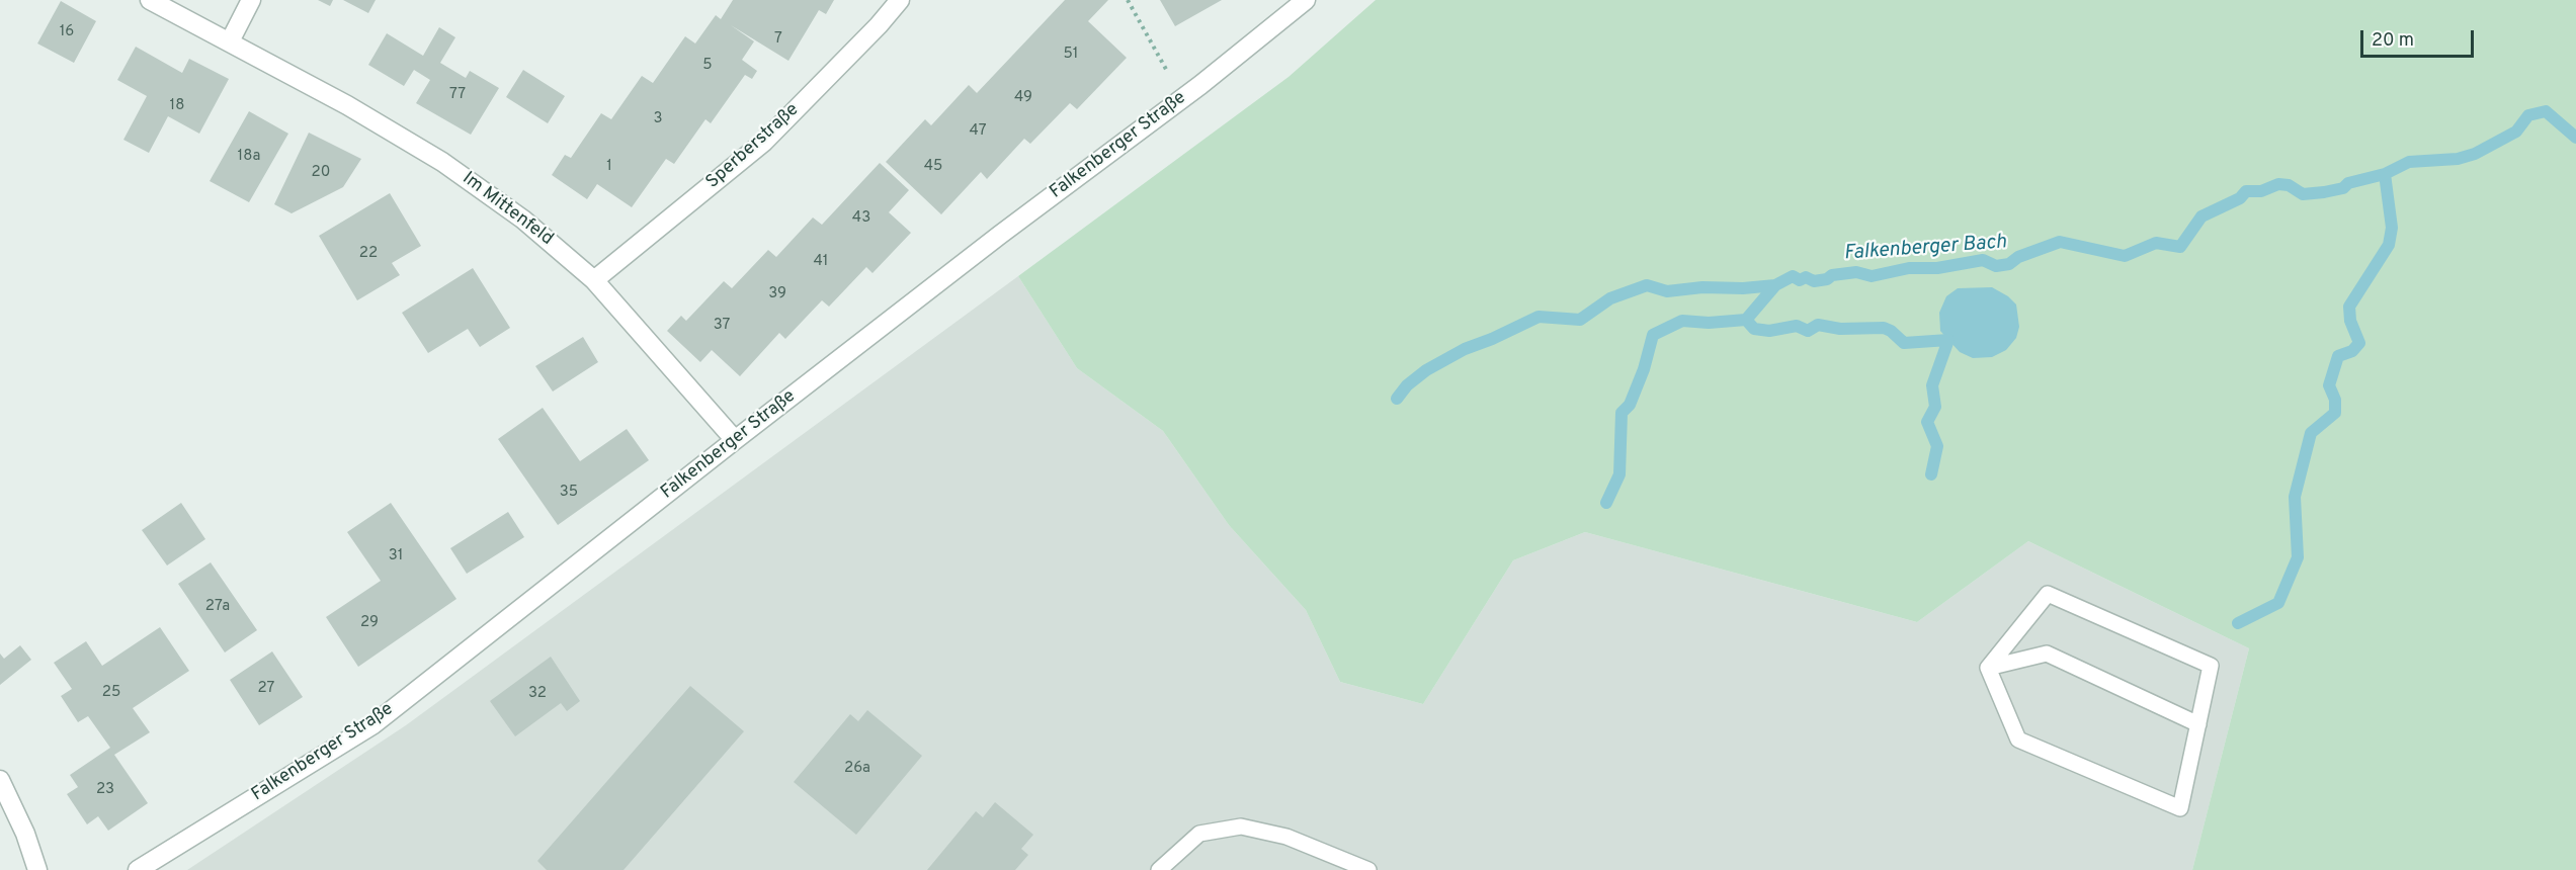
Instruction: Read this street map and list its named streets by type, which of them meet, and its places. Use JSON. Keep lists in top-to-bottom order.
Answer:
{
  "streets": {
    "street": ["Falkenberger Straße", "Sperberstraße", "Im Mittenfeld"]
  },
  "crossings": [
    ["Falkenberger Straße", "Im Mittenfeld"],
    ["Sperberstraße", "Im Mittenfeld"]
  ],
  "water": ["Falkenberger Bach"],
  "house_numbers": [
    "16",
    "7",
    "51",
    "5",
    "77",
    "49",
    "18",
    "3",
    "47",
    "18a",
    "1",
    "45",
    "20",
    "43",
    "22",
    "41",
    "39",
    "37",
    "35",
    "31",
    "27a",
    "29",
    "27",
    "25",
    "32",
    "26a",
    "23"
  ],
  "scale_bar": "20 m"
}
